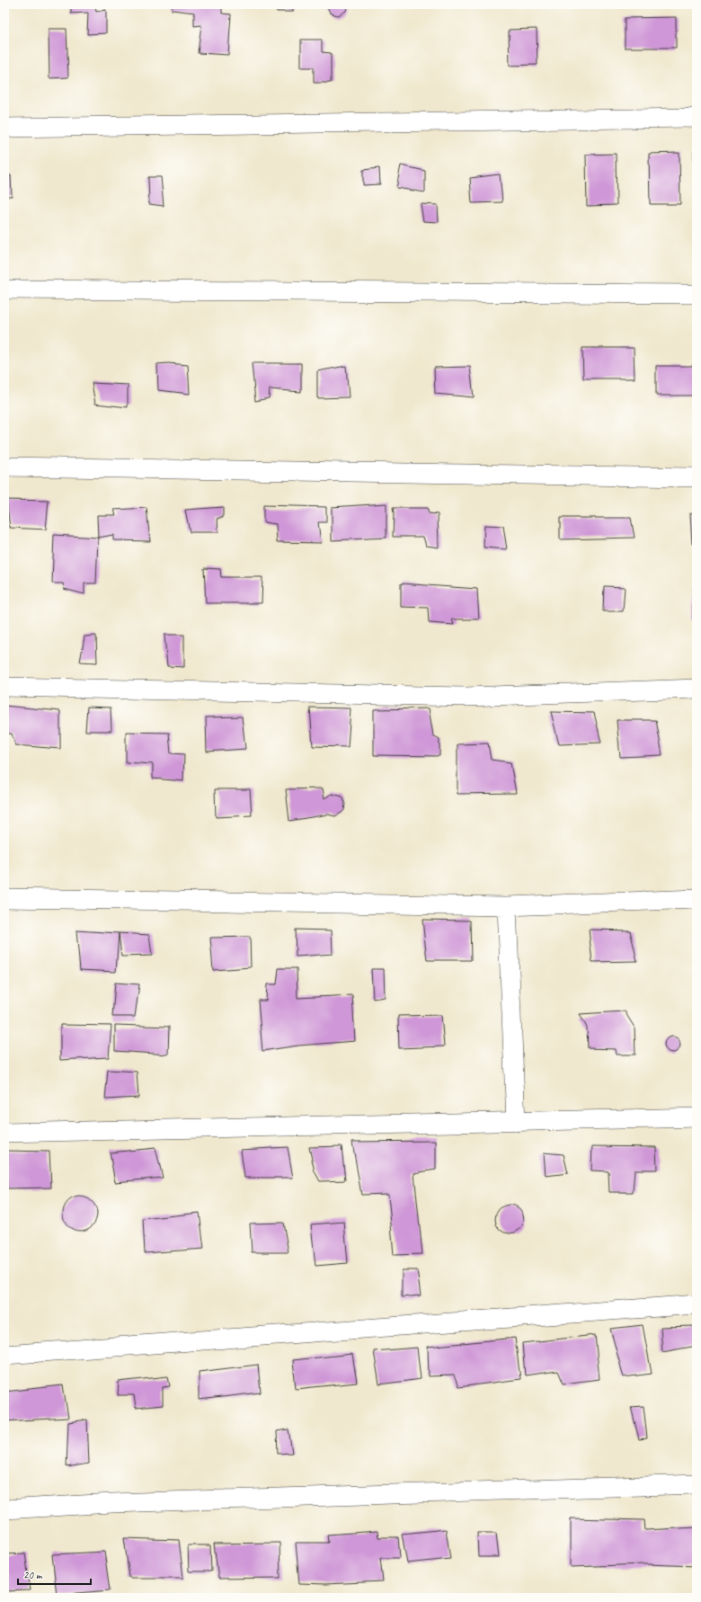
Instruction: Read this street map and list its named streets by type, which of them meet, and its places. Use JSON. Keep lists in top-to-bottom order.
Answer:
{
  "scale_bar": "20 m"
}
